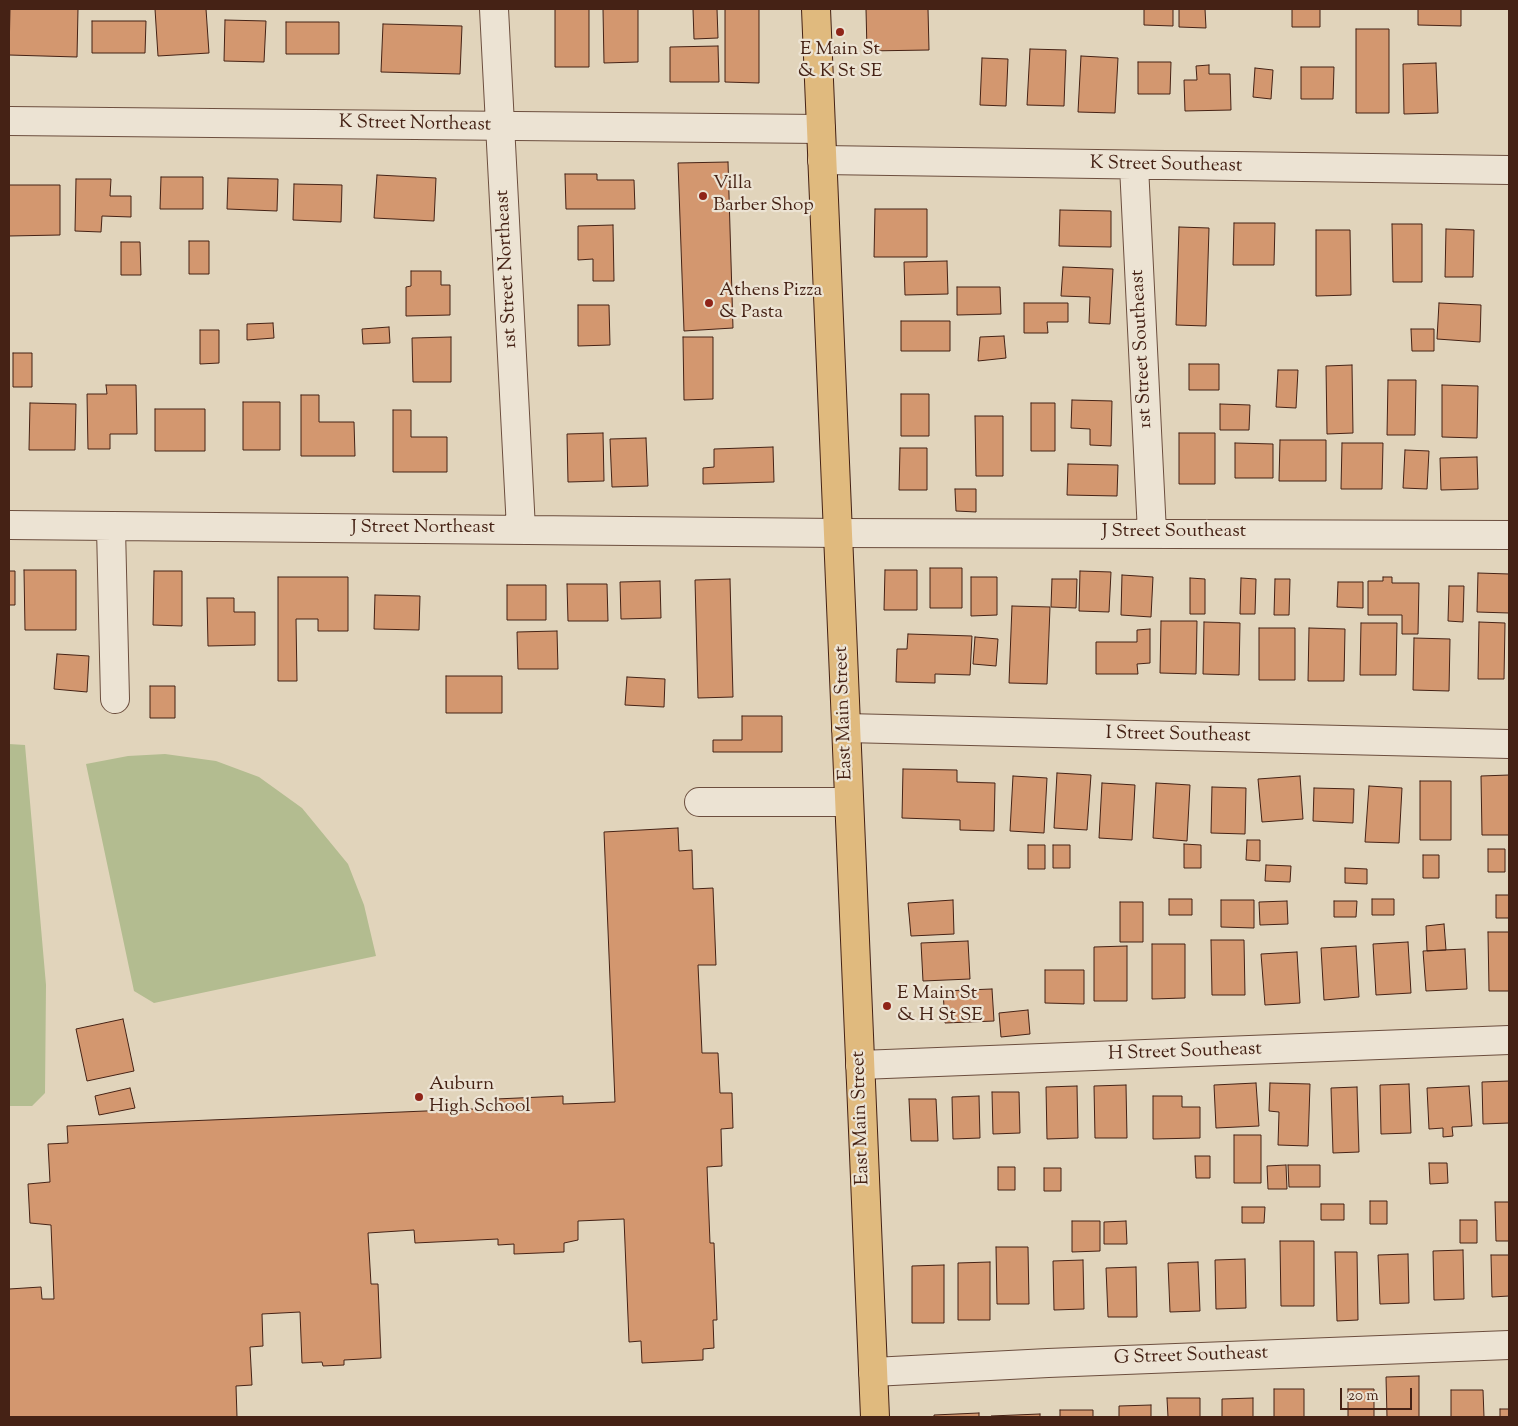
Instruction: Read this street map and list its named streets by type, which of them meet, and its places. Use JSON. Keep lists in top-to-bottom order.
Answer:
{
  "streets": {
    "main road": ["East Main Street"],
    "street": [
      "K Street Northeast",
      "K Street Southeast",
      "1st Street Northeast",
      "1st Street Southeast",
      "J Street Northeast",
      "J Street Southeast",
      "I Street Southeast",
      "H Street Southeast",
      "G Street Southeast"
    ]
  },
  "crossings": [
    ["K Street Northeast", "1st Street Northeast"],
    ["K Street Northeast", "East Main Street"],
    ["K Street Southeast", "1st Street Southeast"],
    ["K Street Southeast", "East Main Street"],
    ["1st Street Northeast", "J Street Northeast"],
    ["1st Street Southeast", "J Street Southeast"],
    ["J Street Northeast", "J Street Southeast"],
    ["J Street Northeast", "East Main Street"],
    ["J Street Southeast", "East Main Street"],
    ["East Main Street", "I Street Southeast"],
    ["East Main Street", "H Street Southeast"],
    ["East Main Street", "G Street Southeast"]
  ],
  "places": [
    "E Main St & K St SE",
    "Villa Barber Shop",
    "Athens Pizza & Pasta",
    "E Main St & H St SE",
    "Auburn High School"
  ],
  "scale_bar": "20 m"
}
